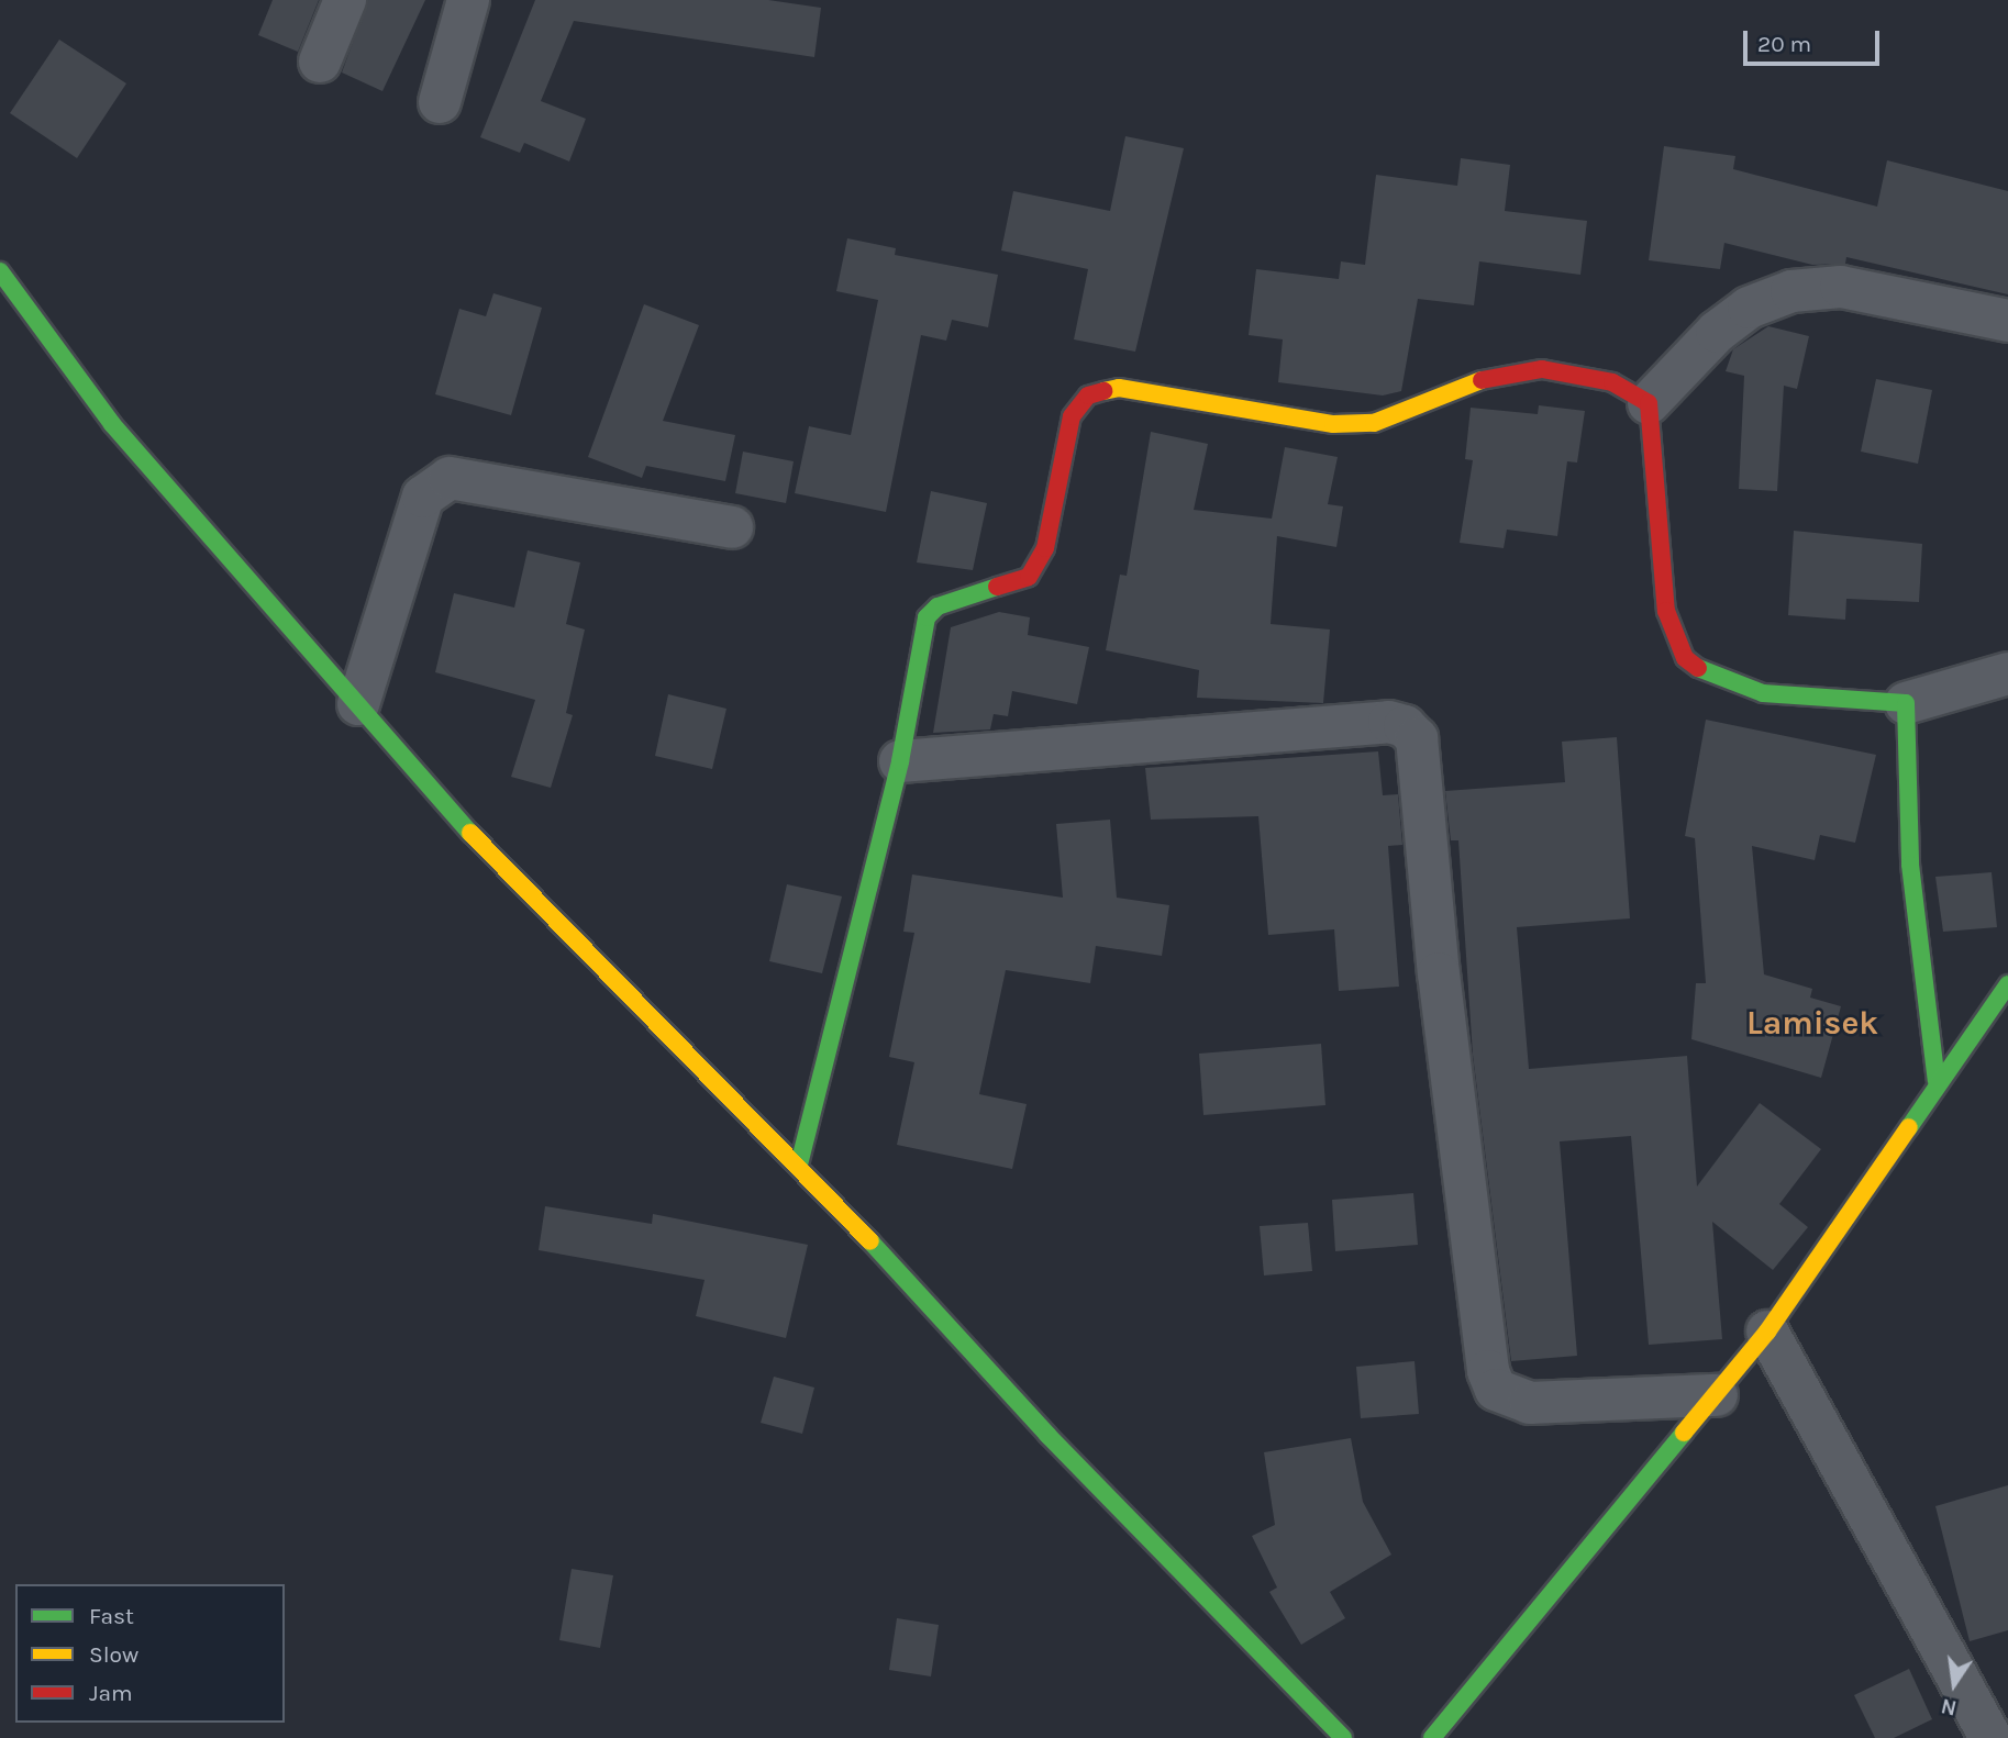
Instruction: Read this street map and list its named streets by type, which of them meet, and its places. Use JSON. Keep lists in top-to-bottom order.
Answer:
{
  "districts": ["Lamisek"],
  "legend": ["Fast", "Slow", "Jam"],
  "scale_bar": "20 m",
  "north": "bottom"
}
